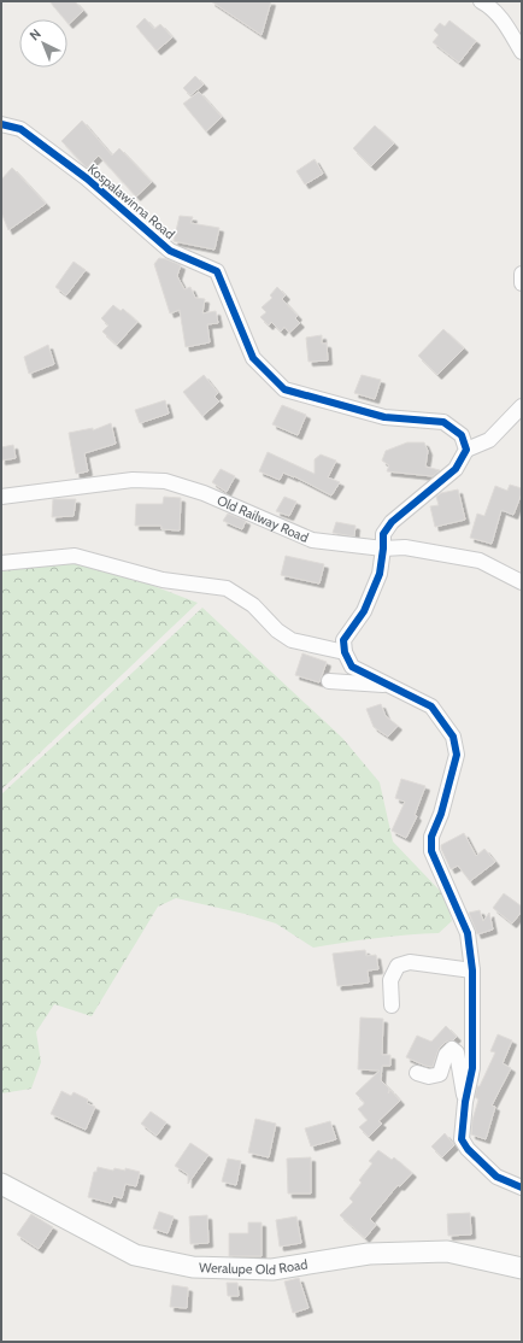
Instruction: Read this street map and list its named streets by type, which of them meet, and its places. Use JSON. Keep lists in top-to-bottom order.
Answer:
{
  "streets": {
    "street": ["Kospalawinna Road", "Old Railway Road", "Weralupe Old Road"]
  },
  "north": "top left"
}
